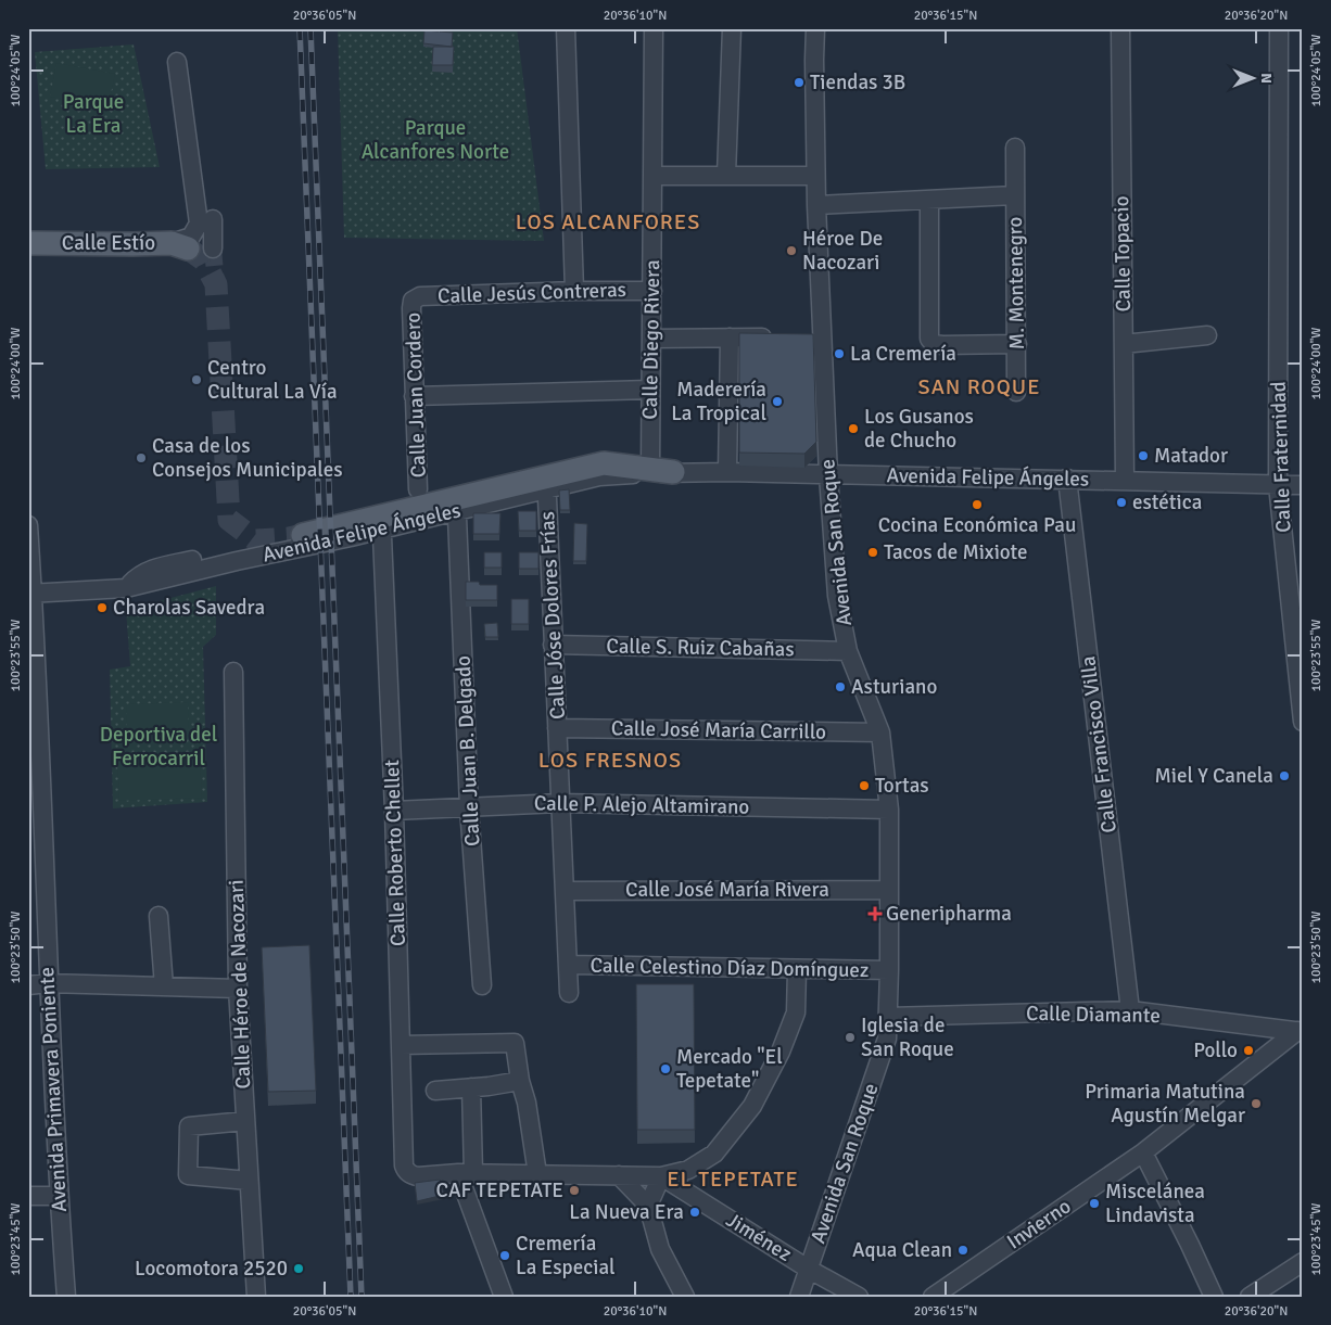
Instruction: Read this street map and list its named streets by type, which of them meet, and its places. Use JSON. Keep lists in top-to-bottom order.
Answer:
{
  "streets": {
    "main road": ["Calle Estío", "Avenida Felipe Ángeles"],
    "street": [
      "Calle Topacio",
      "M. Montenegro",
      "Calle Jesús Contreras",
      "Calle Diego Rivera",
      "Calle Juan Cordero",
      "Calle Fraternidad",
      "Avenida San Roque",
      "Calle Jóse Dolores Frías",
      "Calle S. Ruiz Cabañas",
      "Calle José María Carrillo",
      "Calle Francisco Villa",
      "Calle Juan B. Delgado",
      "Calle P. Alejo Altamirano",
      "Calle Roberto Chellet",
      "Calle José María Rivera",
      "Calle Celestino Díaz Domínguez",
      "Calle Héroe de Nacozari",
      "Calle Diamante",
      "Avenida Primavera Poniente",
      "Invierno",
      "Jiménez"
    ]
  },
  "crossings": [
    ["Calle Topacio", "Avenida Felipe Ángeles"],
    ["M. Montenegro", "Avenida San Roque"],
    ["Calle Jesús Contreras", "Calle Diego Rivera"],
    ["Calle Jesús Contreras", "Calle Juan Cordero"],
    ["Calle Diego Rivera", "Avenida Felipe Ángeles"],
    ["Calle Fraternidad", "Avenida Felipe Ángeles"],
    ["Avenida Felipe Ángeles", "Avenida San Roque"],
    ["Avenida Felipe Ángeles", "Calle Francisco Villa"],
    ["Avenida Felipe Ángeles", "Avenida Primavera Poniente"],
    ["Avenida San Roque", "Calle S. Ruiz Cabañas"],
    ["Avenida San Roque", "Calle José María Carrillo"],
    ["Avenida San Roque", "Calle P. Alejo Altamirano"],
    ["Avenida San Roque", "Calle José María Rivera"],
    ["Avenida San Roque", "Calle Celestino Díaz Domínguez"],
    ["Avenida San Roque", "Calle Diamante"],
    ["Avenida San Roque", "Jiménez"],
    ["Calle Jóse Dolores Frías", "Calle S. Ruiz Cabañas"],
    ["Calle Jóse Dolores Frías", "Calle José María Carrillo"],
    ["Calle Jóse Dolores Frías", "Calle P. Alejo Altamirano"],
    ["Calle Jóse Dolores Frías", "Calle José María Rivera"],
    ["Calle Jóse Dolores Frías", "Calle Celestino Díaz Domínguez"],
    ["Calle Francisco Villa", "Calle Diamante"],
    ["Calle Juan B. Delgado", "Calle P. Alejo Altamirano"],
    ["Calle P. Alejo Altamirano", "Calle Roberto Chellet"],
    ["Calle Diamante", "Invierno"]
  ],
  "districts": [
    "LOS ALCANFORES",
    "SAN ROQUE",
    "LOS FRESNOS",
    "EL TEPETATE"
  ],
  "parks": ["Parque La Era", "Parque Alcanfores Norte", "Deportiva del Ferrocarril"],
  "places": {
    "other": [
      "Tiendas 3B",
      "Héroe De Nacozari",
      "La Cremería",
      "Centro Cultural La Vía",
      "Maderería La Tropical",
      "Los Gusanos de Chucho",
      "Matador",
      "Casa de los Consejos Municipales",
      "estética",
      "Cocina Económica Pau",
      "Tacos de Mixiote",
      "Charolas Savedra",
      "Asturiano",
      "Miel Y Canela",
      "Tortas",
      "Iglesia de San Roque",
      "Pollo",
      "Mercado \"El Tepetate\"",
      "Primaria Matutina Agustín Melgar",
      "CAF TEPETATE",
      "Miscelánea Lindavista",
      "La Nueva Era",
      "Aqua Clean",
      "Cremería La Especial",
      "Locomotora 2520"
    ],
    "health": ["Generipharma"]
  },
  "north": "right",
  "coordinates": [
    "20°36'05\"N",
    "20°36'10\"N",
    "20°36'15\"N",
    "20°36'20\"N",
    "100°24'05\"W",
    "100°24'00\"W",
    "100°23'55\"W",
    "100°23'50\"W",
    "100°23'45\"W"
  ]
}
